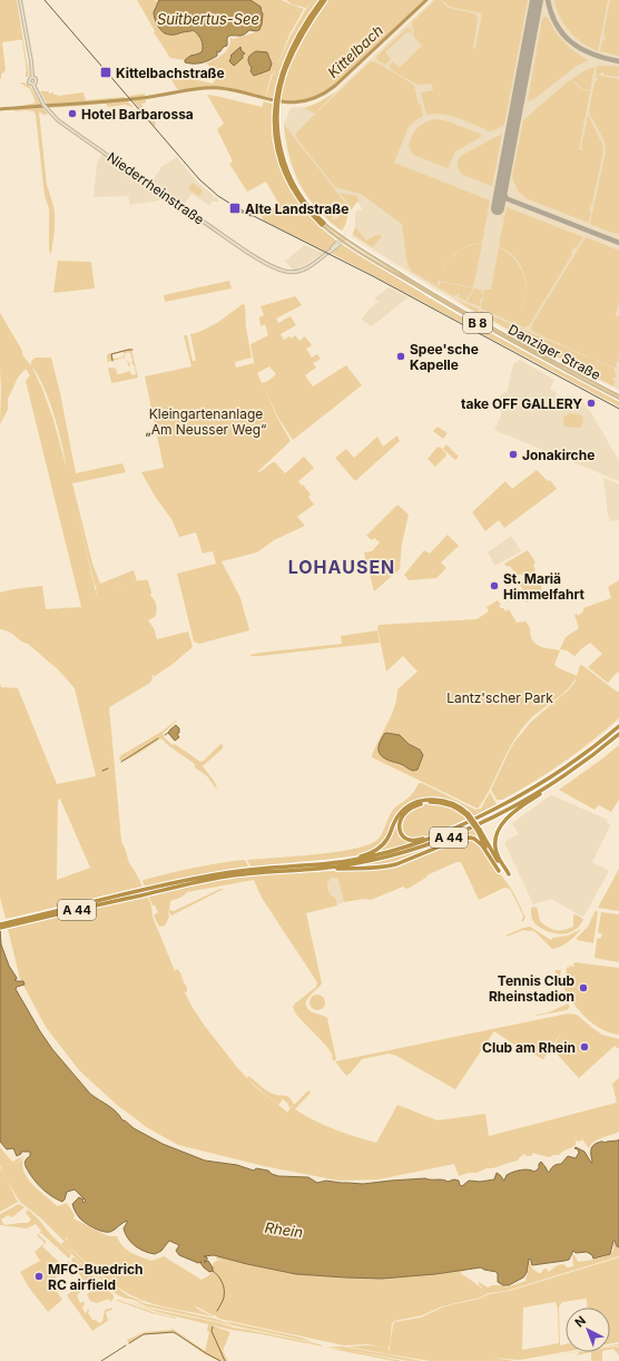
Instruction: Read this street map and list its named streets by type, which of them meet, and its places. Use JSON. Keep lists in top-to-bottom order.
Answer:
{
  "streets": {
    "highway": ["B 8", "Danziger Straße", "A 44"],
    "main road": ["Niederrheinstraße"]
  },
  "districts": ["LOHAUSEN"],
  "water": ["Suitbertus-See", "Kittelbach", "Rhein"],
  "parks": ["Kleingartenanlage „Am Neusser Weg“", "Lantz'scher Park"],
  "places": {
    "transit": ["Kittelbachstraße", "Alte Landstraße"],
    "other": [
      "Hotel Barbarossa",
      "Spee'sche Kapelle",
      "take OFF GALLERY",
      "Jonakirche",
      "St. Mariä Himmelfahrt",
      "Tennis Club Rheinstadion",
      "Club am Rhein",
      "MFC-Buedrich RC airfield"
    ]
  },
  "north": "top left"
}
